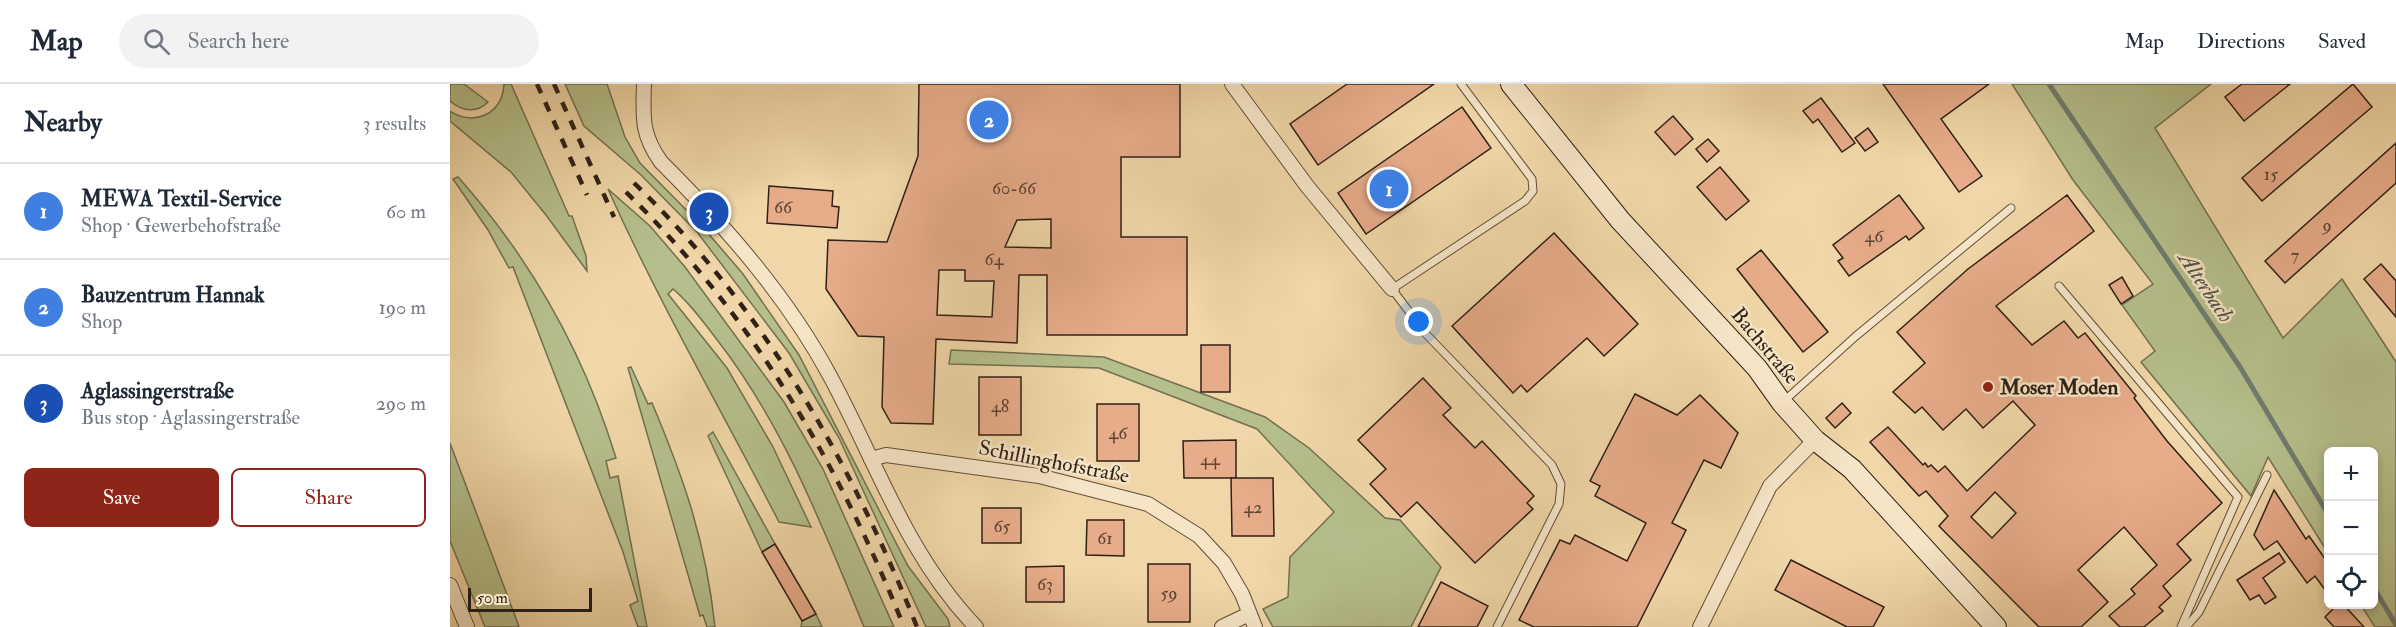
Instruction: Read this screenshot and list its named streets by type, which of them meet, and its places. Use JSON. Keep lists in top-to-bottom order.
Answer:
{
  "streets": {
    "street": ["Bachstraße", "Schillinghofstraße"]
  },
  "water": ["Alterbach"],
  "places": ["Moser Moden"],
  "house_numbers": [
    "15",
    "60-66",
    "66",
    "9",
    "46",
    "7",
    "64",
    "48",
    "46",
    "44",
    "42",
    "65",
    "61",
    "63",
    "59"
  ],
  "scale_bar": "50 m",
  "page": {
    "header": "Map",
    "search": "Search here",
    "nav": ["Map", "Directions", "Saved"],
    "heading": ["Nearby", "3 results"],
    "pins": ["2", "1", "3"],
    "list": [
      {
        "mark": "1",
        "name": "MEWA Textil-Service",
        "note": "Shop · Gewerbehofstraße",
        "value": "60 m"
      },
      {
        "mark": "2",
        "name": "Bauzentrum Hannak",
        "note": "Shop",
        "value": "190 m"
      },
      {
        "mark": "3",
        "name": "Aglassingerstraße",
        "note": "Bus stop · Aglassingerstraße",
        "value": "290 m"
      }
    ],
    "map_buttons": ["+", "−"],
    "buttons": ["Save", "Share"],
    "scale": "50 m"
  }
}
